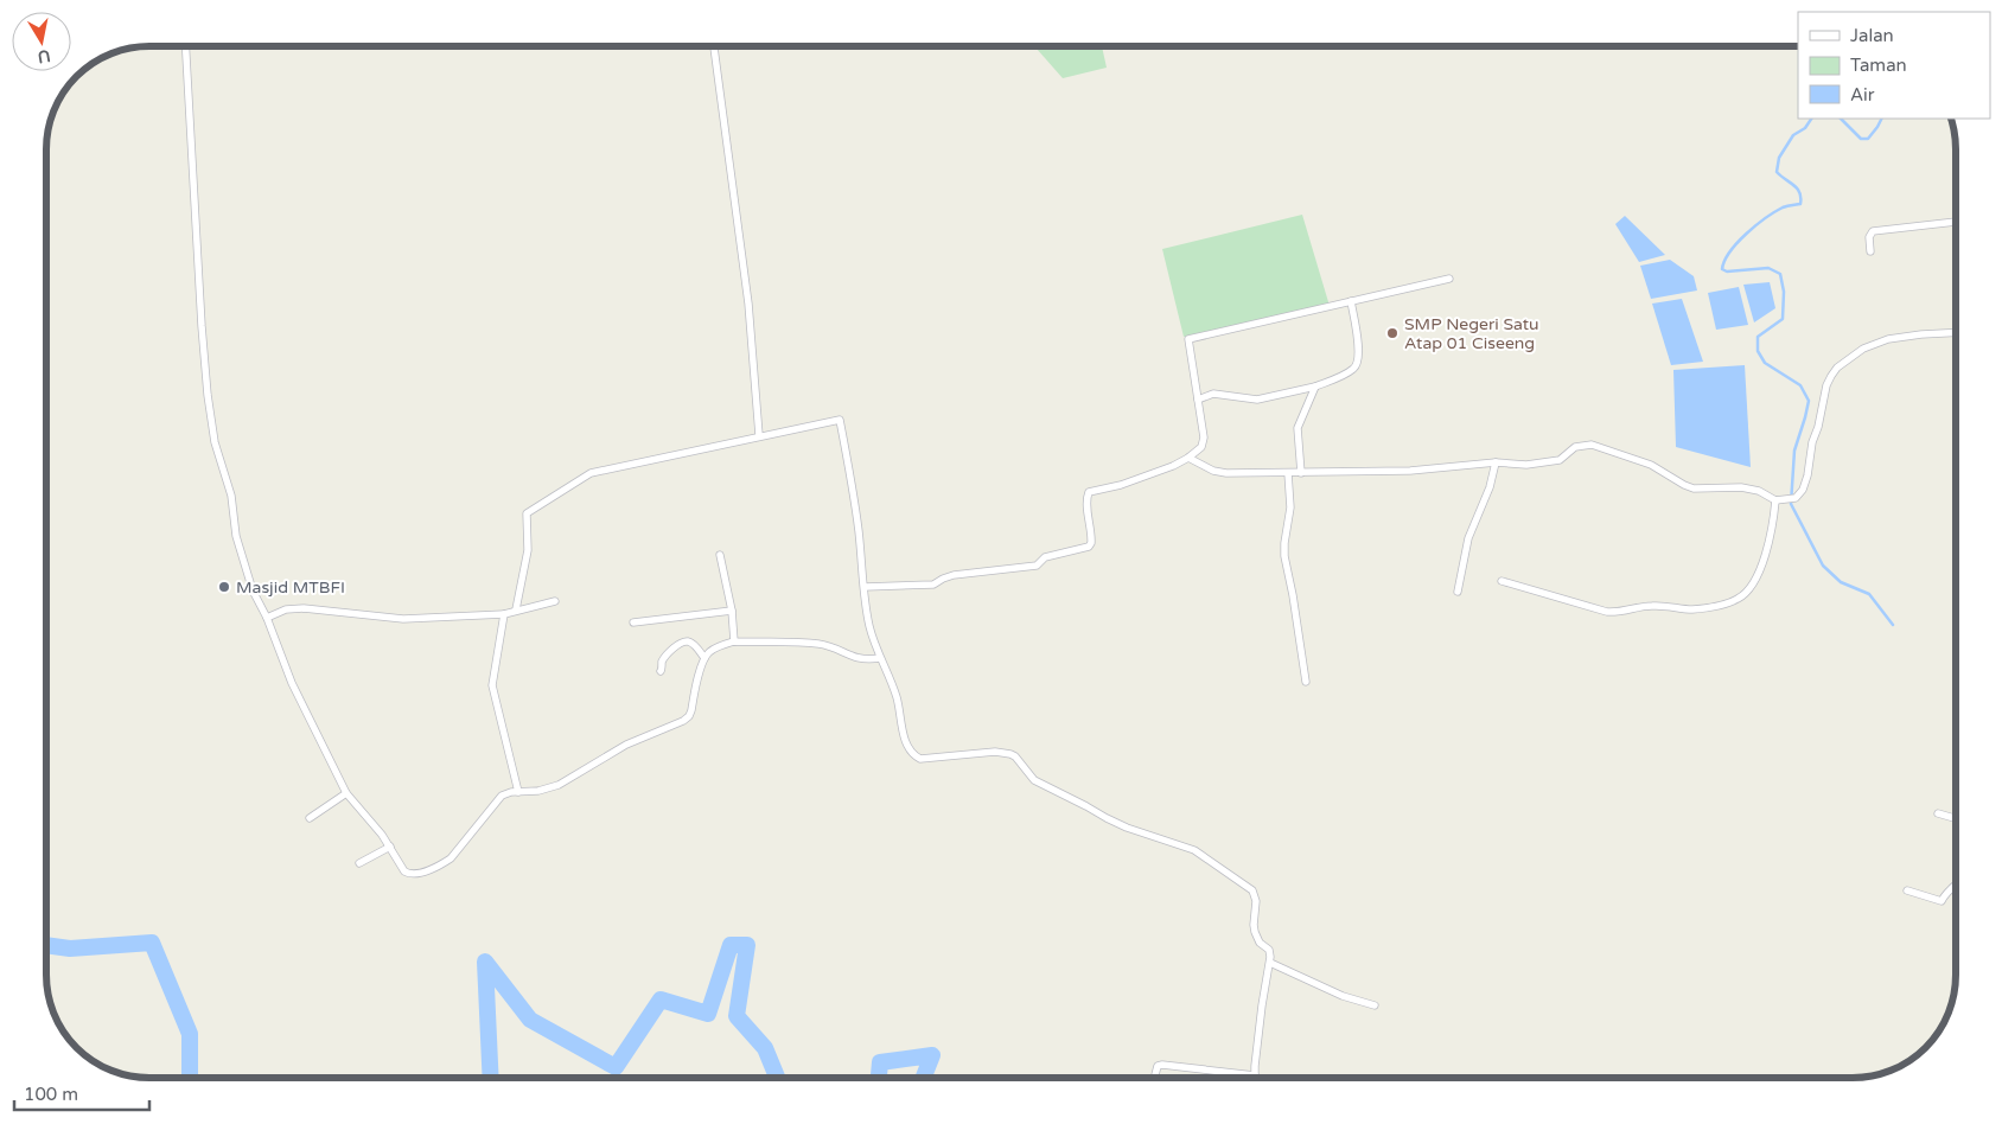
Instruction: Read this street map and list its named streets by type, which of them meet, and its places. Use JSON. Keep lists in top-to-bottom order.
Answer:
{
  "places": ["SMP Negeri Satu Atap 01 Ciseeng", "Masjid MTBFI"],
  "legend": ["Jalan", "Taman", "Air"],
  "scale_bar": "100 m",
  "north": "bottom"
}
